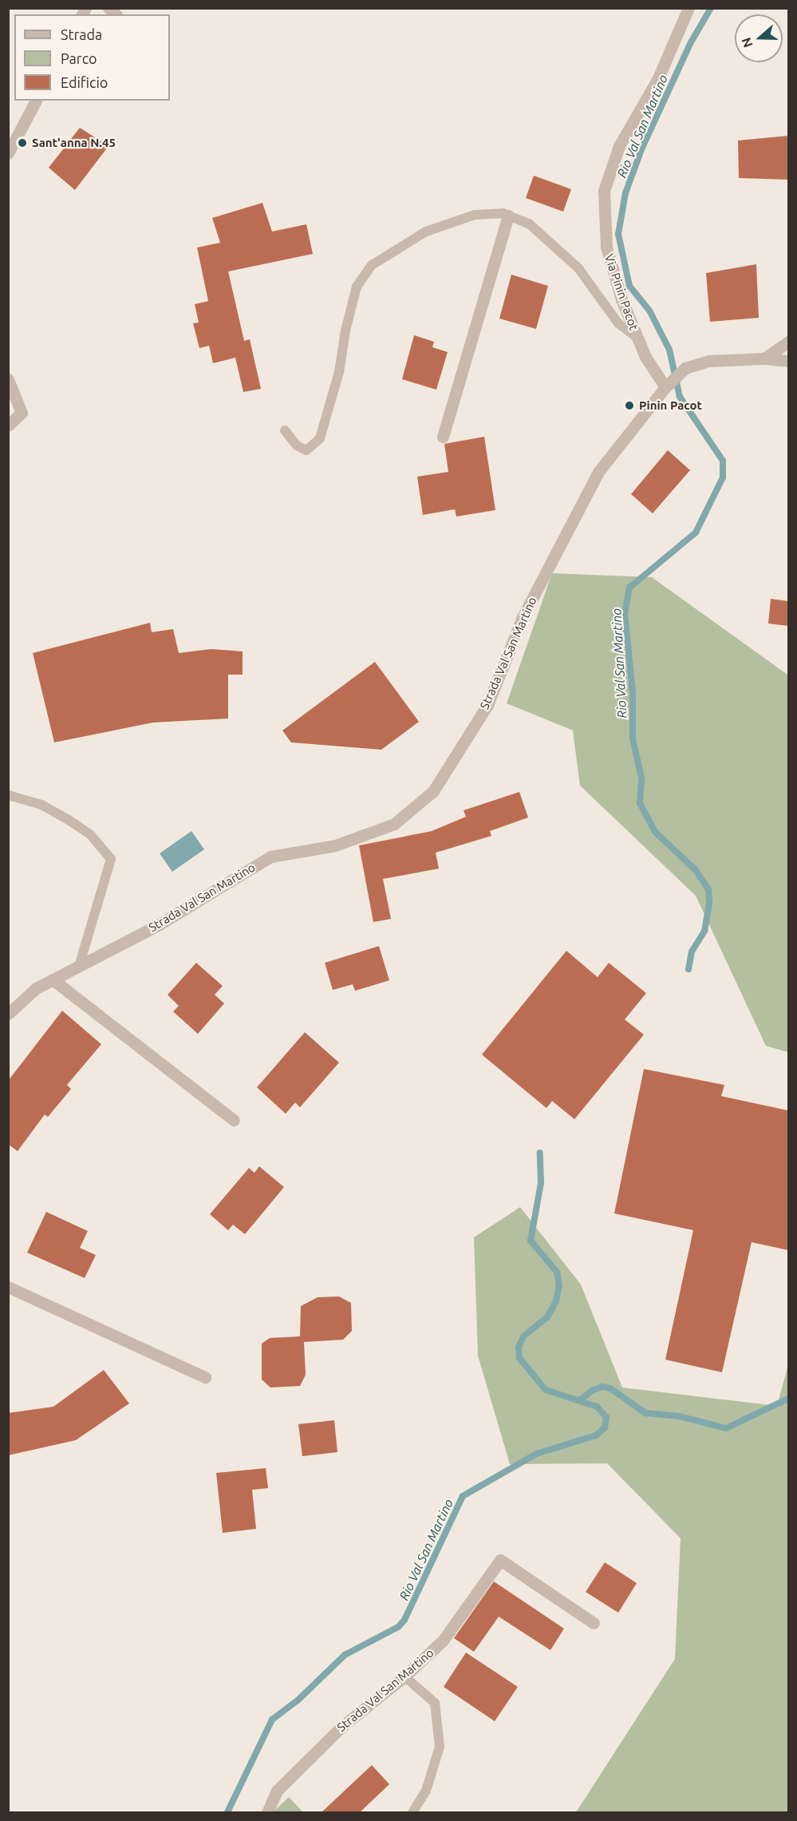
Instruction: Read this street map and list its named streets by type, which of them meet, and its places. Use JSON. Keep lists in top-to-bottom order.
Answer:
{
  "streets": {
    "street": ["Via Pinin Pacot", "Strada Val San Martino"]
  },
  "crossings": [
    ["Via Pinin Pacot", "Strada Val San Martino"]
  ],
  "water": ["Rio Val San Martino"],
  "places": ["Sant'anna N.45", "Pinin Pacot"],
  "legend": ["Strada", "Parco", "Edificio"],
  "north": "left"
}
